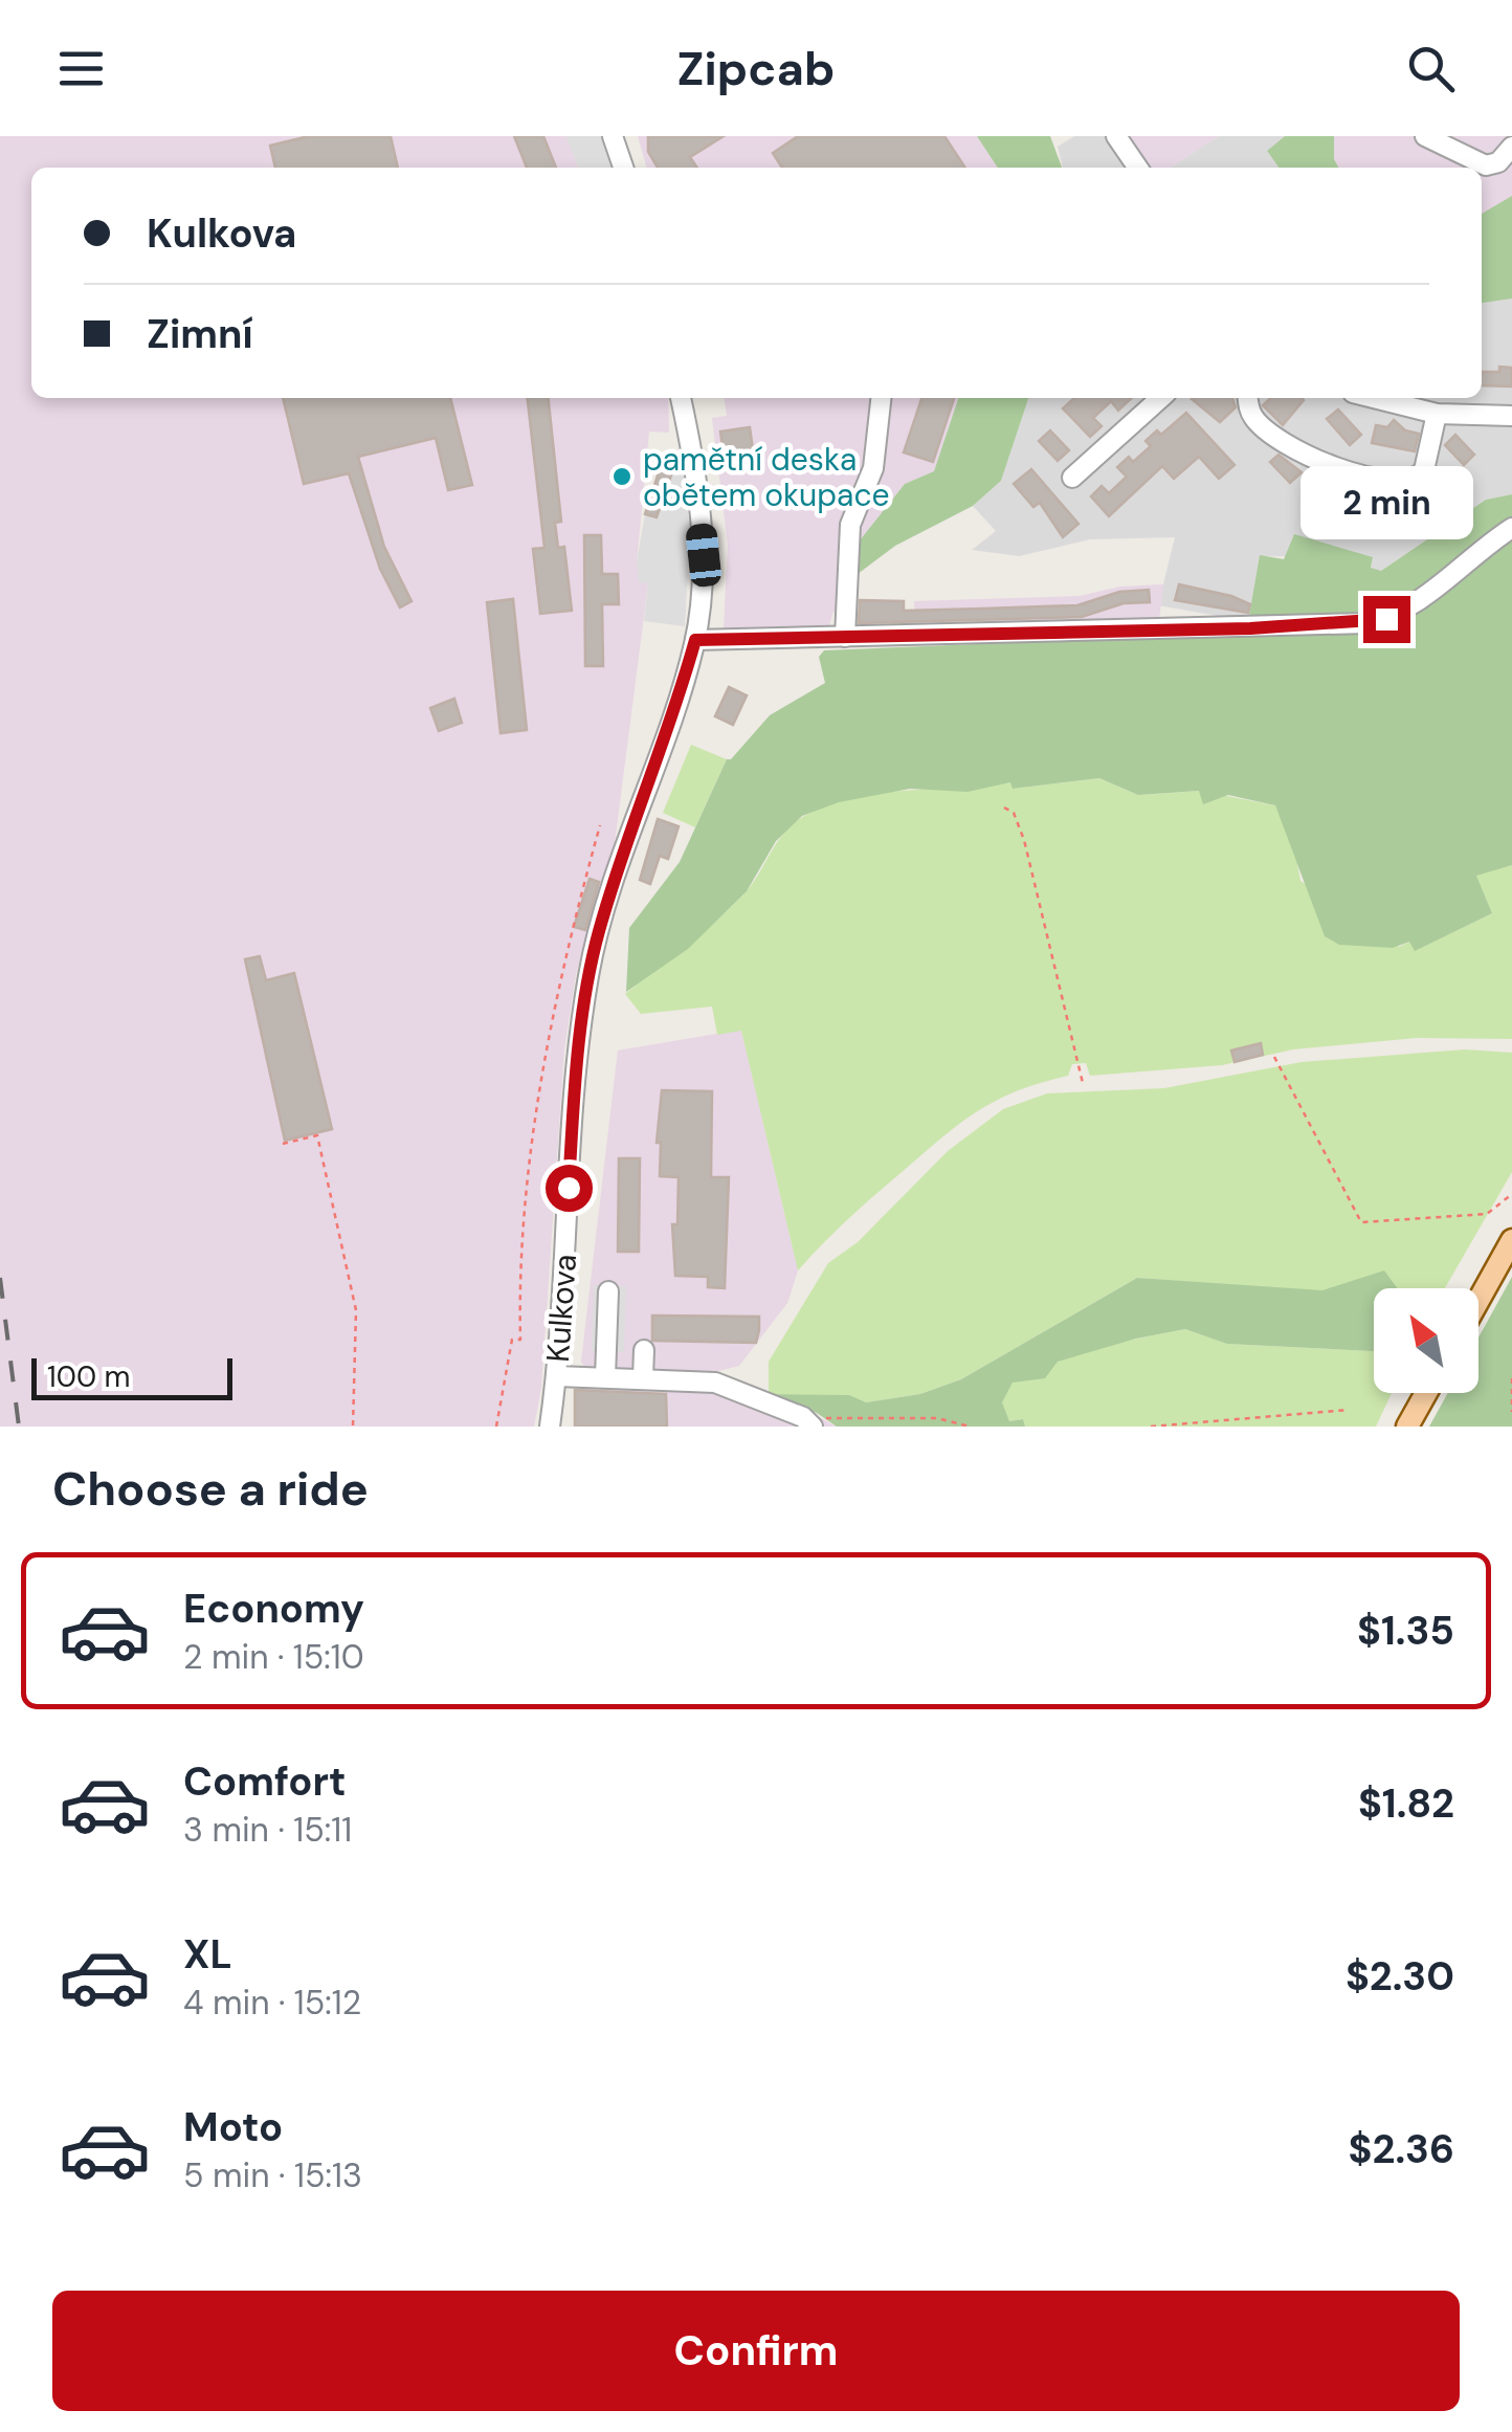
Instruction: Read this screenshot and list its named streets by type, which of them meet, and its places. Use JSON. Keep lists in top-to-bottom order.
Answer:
{
  "streets": {
    "street": ["Kulkova"]
  },
  "places": ["pamětní deska obětem okupace"],
  "scale_bar": "100 m",
  "north": "top left",
  "page": {
    "header": "Zipcab",
    "banner": ["Kulkova", "Zimní"],
    "bubble": "2 min",
    "scale": "100 m",
    "heading": "Choose a ride",
    "list": [
      {
        "name": "Economy",
        "note": "2 min · 15:10",
        "value": "$1.35"
      },
      {
        "name": "Comfort",
        "note": "3 min · 15:11",
        "value": "$1.82"
      },
      {
        "name": "XL",
        "note": "4 min · 15:12",
        "value": "$2.30"
      },
      {
        "name": "Moto",
        "note": "5 min · 15:13",
        "value": "$2.36"
      }
    ],
    "buttons": "Confirm"
  }
}
